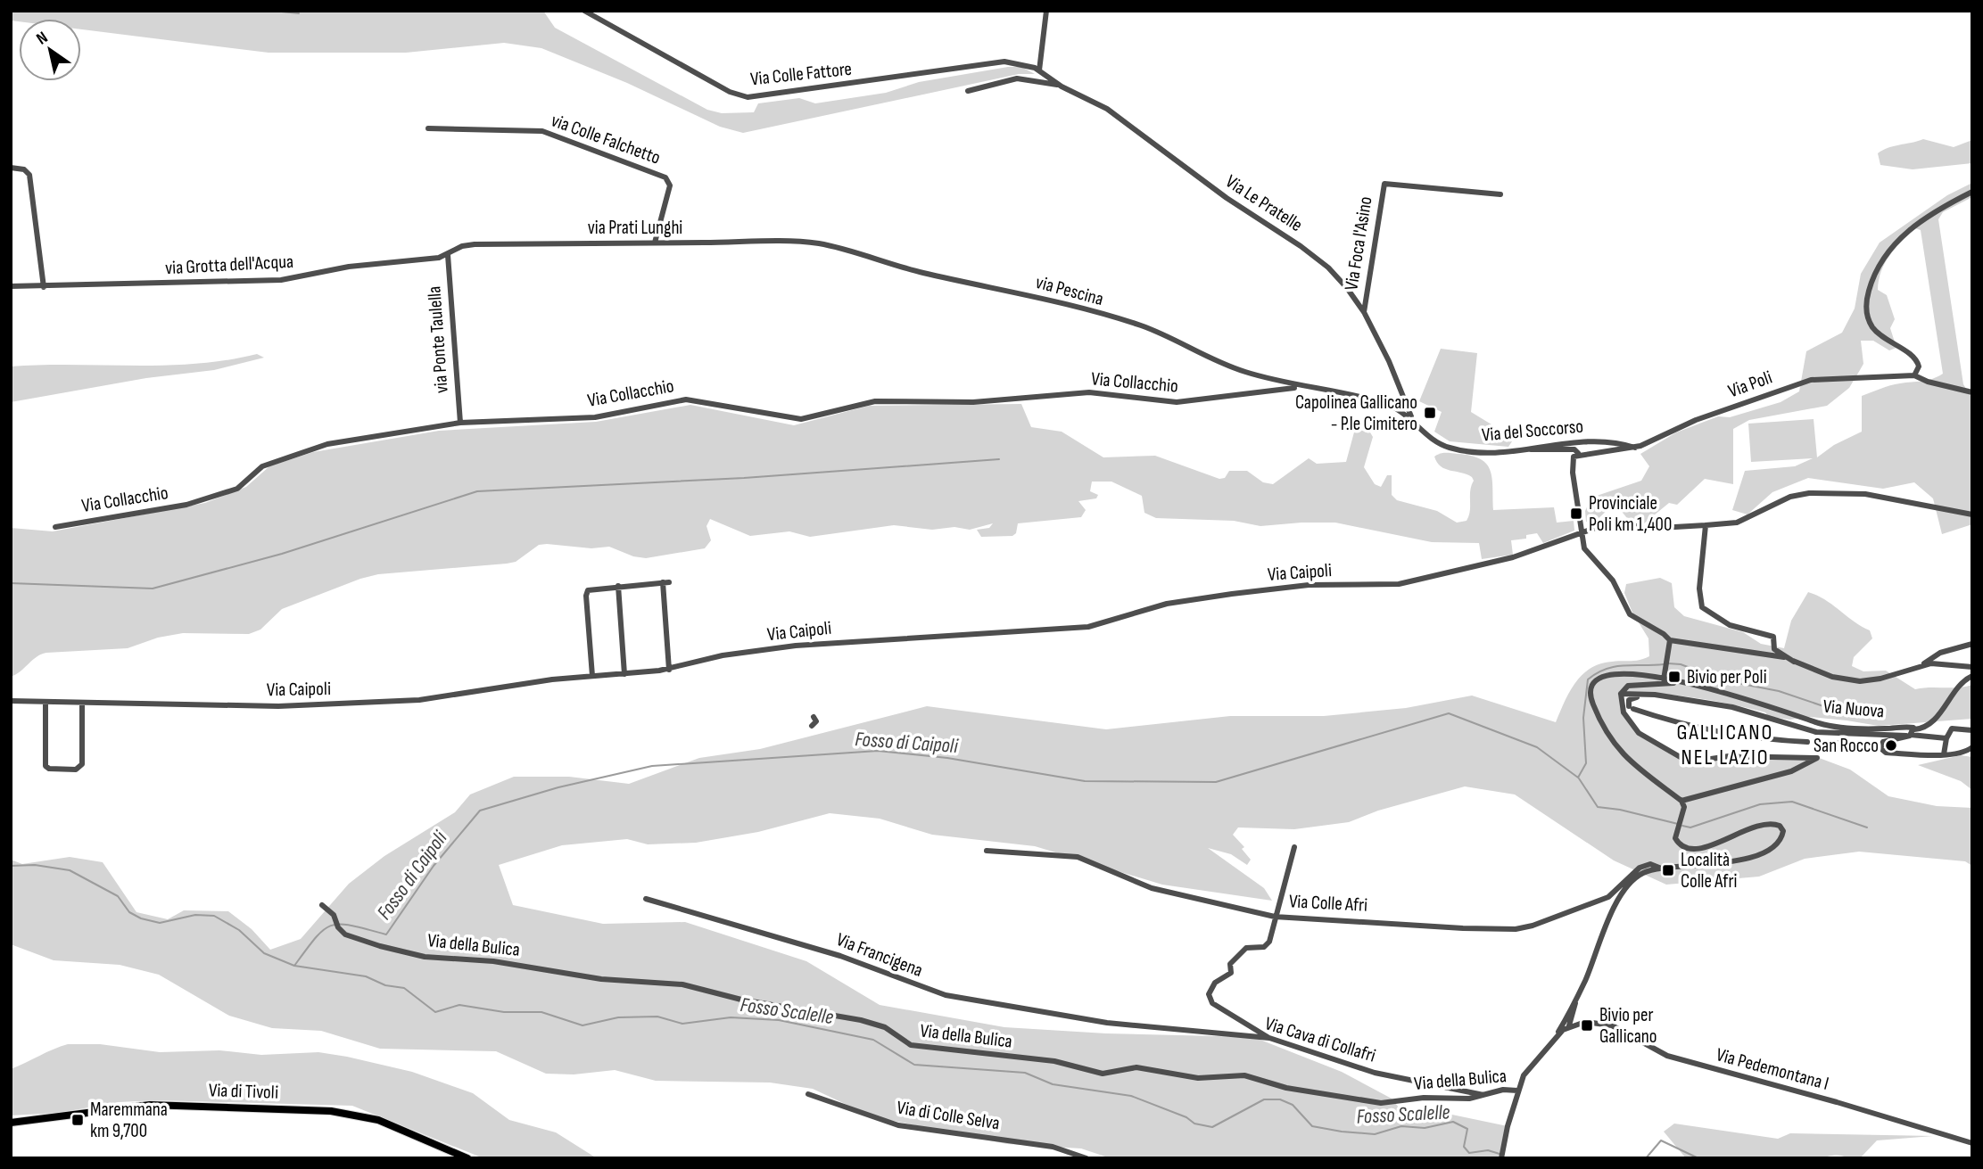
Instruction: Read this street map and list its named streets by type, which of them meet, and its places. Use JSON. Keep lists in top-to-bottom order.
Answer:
{
  "streets": {
    "main road": ["Via di Tivoli"],
    "street": [
      "Via Colle Fattore",
      "via Colle Falchetto",
      "Via Le Pratelle",
      "via Prati Lunghi",
      "Via Foca l'Asino",
      "via Grotta dell'Acqua",
      "via Pescina",
      "via Ponte Taulella",
      "Via Collacchio",
      "Via Poli",
      "Via del Soccorso",
      "Via Caipoli",
      "Via Nuova",
      "Via Colle Afri",
      "Via della Bulica",
      "Via Francigena",
      "Via Cava di Collafri",
      "Via Pedemontana I",
      "Via di Colle Selva"
    ]
  },
  "crossings": [
    ["Via Colle Fattore", "Via Le Pratelle"],
    ["via Colle Falchetto", "via Prati Lunghi"],
    ["Via Le Pratelle", "Via Foca l'Asino"],
    ["Via Le Pratelle", "Via del Soccorso"],
    ["via Prati Lunghi", "via Grotta dell'Acqua"],
    ["via Prati Lunghi", "via Pescina"],
    ["via Prati Lunghi", "via Ponte Taulella"],
    ["via Grotta dell'Acqua", "via Ponte Taulella"],
    ["via Pescina", "Via Collacchio"],
    ["via Pescina", "Via del Soccorso"],
    ["via Ponte Taulella", "Via Collacchio"],
    ["Via Collacchio", "Via del Soccorso"],
    ["Via Poli", "Via del Soccorso"],
    ["Via della Bulica", "Via Cava di Collafri"],
    ["Via Francigena", "Via Cava di Collafri"]
  ],
  "districts": ["GALLICANO NEL LAZIO"],
  "water": ["Fosso di Caipoli", "Fosso Scalelle"],
  "places": {
    "transit": [
      "Capolinea Gallicano - P.le Cimitero",
      "Provinciale Poli km 1,400",
      "Bivio per Poli",
      "Località Colle Afri",
      "Bivio per Gallicano",
      "Maremmana km 9,700"
    ],
    "other": ["San Rocco"]
  },
  "north": "top left"
}
